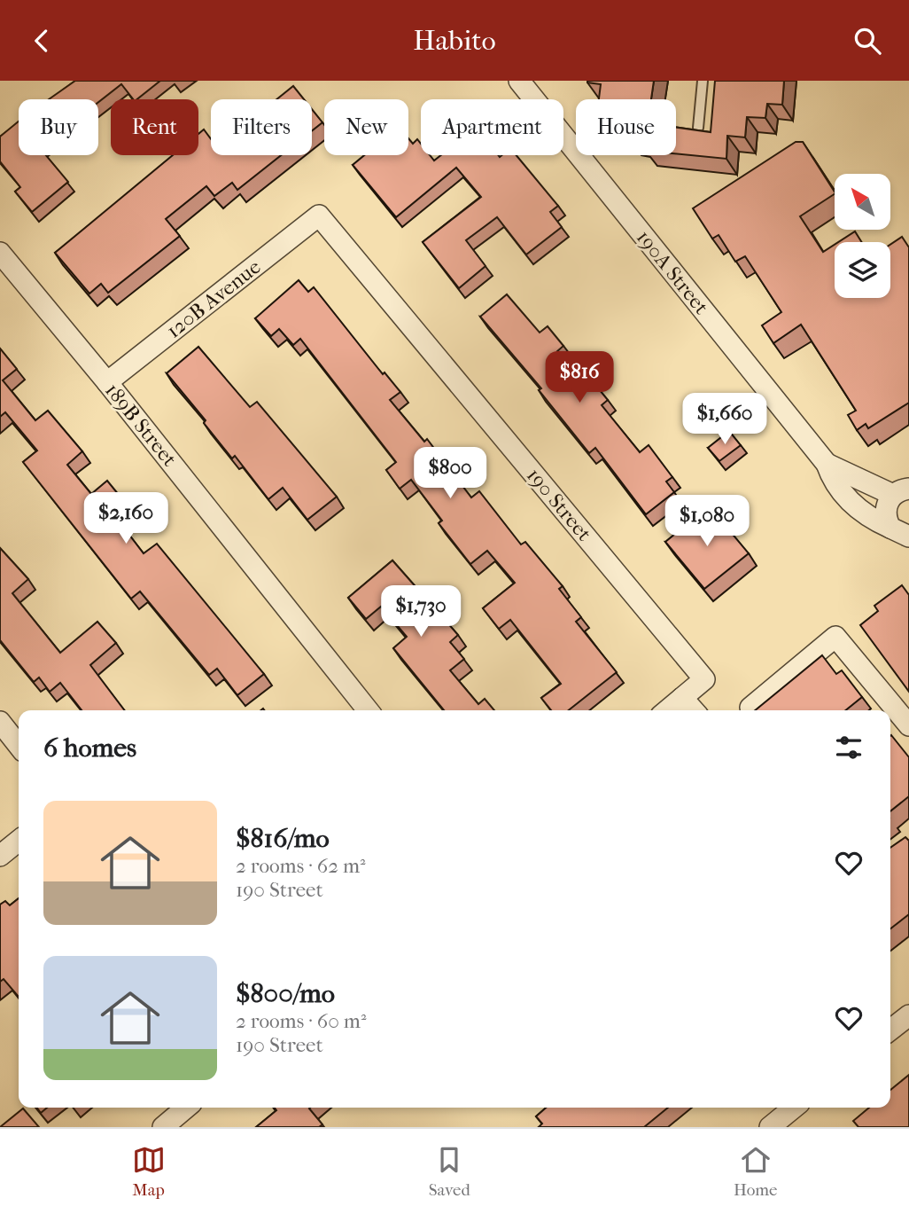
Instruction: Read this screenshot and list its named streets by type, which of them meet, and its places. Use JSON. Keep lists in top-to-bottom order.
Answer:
{
  "streets": {
    "street": [
      "190A Street",
      "120B Avenue",
      "189B Street",
      "190 Street"
    ]
  },
  "crossings": [
    ["120B Avenue", "189B Street"],
    ["120B Avenue", "190 Street"]
  ],
  "north": "top left",
  "page": {
    "header": "Habito",
    "chip": [
      "Buy",
      "Rent",
      "Filters",
      "New",
      "Apartment",
      "House"
    ],
    "price": [
      "$816",
      "$1,660",
      "$800",
      "$2,160",
      "$1,080",
      "$1,730"
    ],
    "heading": "6 homes",
    "list": [
      {
        "name": "$816/mo",
        "note": "2 rooms · 62 m² · 190 Street"
      },
      {
        "name": "$800/mo",
        "note": "2 rooms · 60 m² · 190 Street"
      }
    ],
    "tabs": ["Map", "Saved", "Home"]
  }
}
